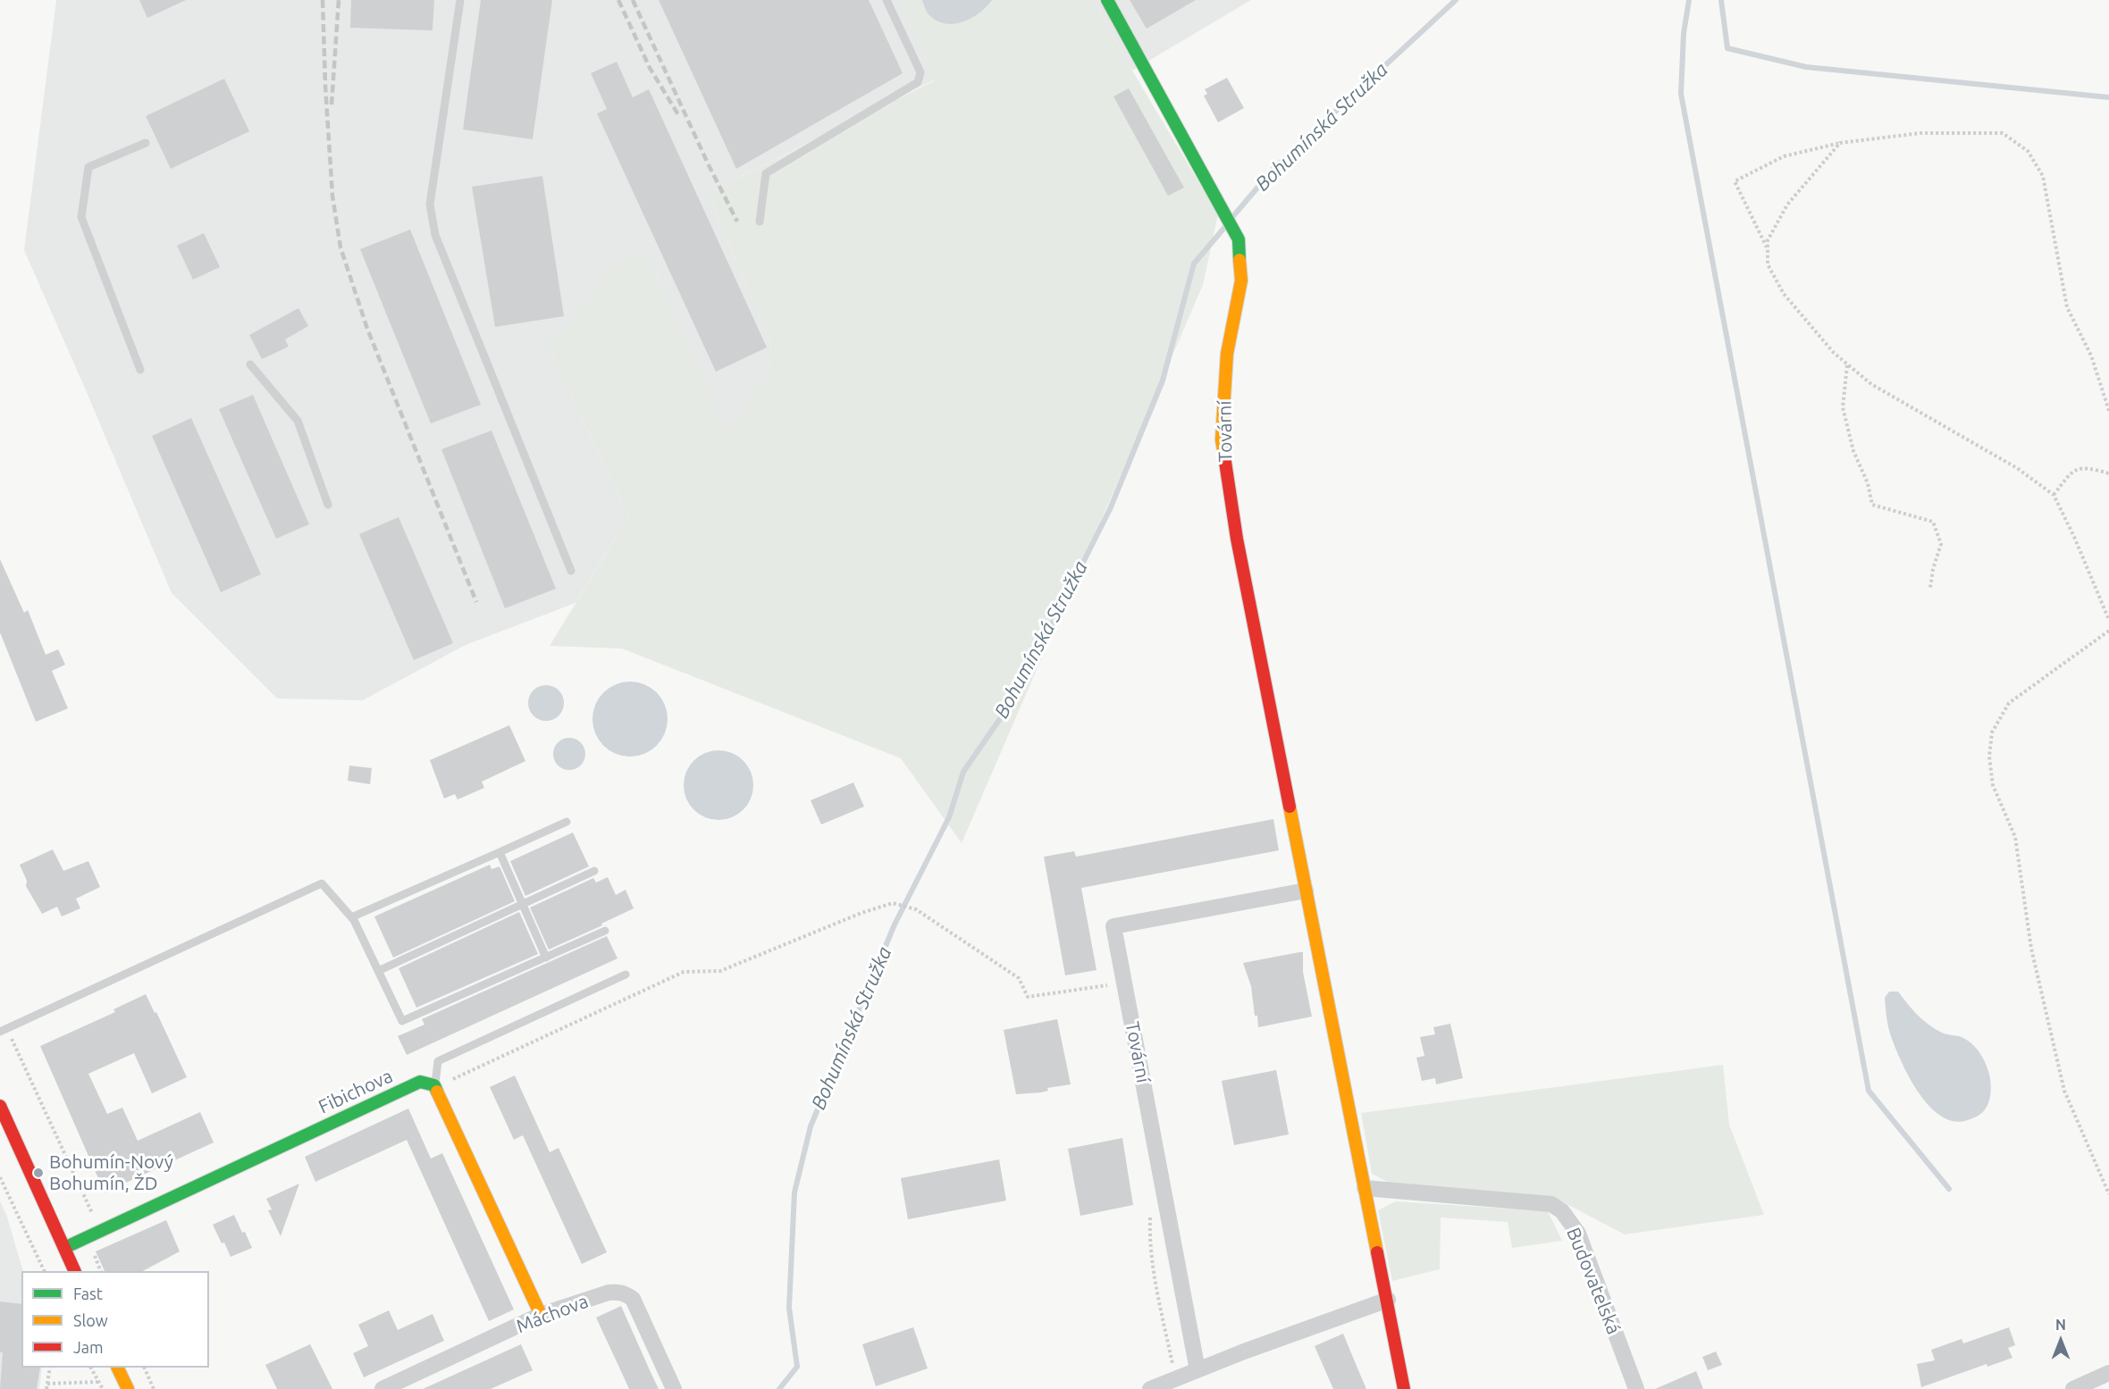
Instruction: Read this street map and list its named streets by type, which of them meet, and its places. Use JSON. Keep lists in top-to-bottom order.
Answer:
{
  "streets": {
    "street": [
      "Tovární",
      "Fibichova",
      "Budovatelská",
      "Máchova"
    ]
  },
  "crossings": [
    ["Tovární", "Budovatelská"]
  ],
  "water": ["Bohumínská Stružka"],
  "places": ["Bohumín-Nový Bohumín, ŽD"],
  "legend": ["Fast", "Slow", "Jam"],
  "north": "top"
}
